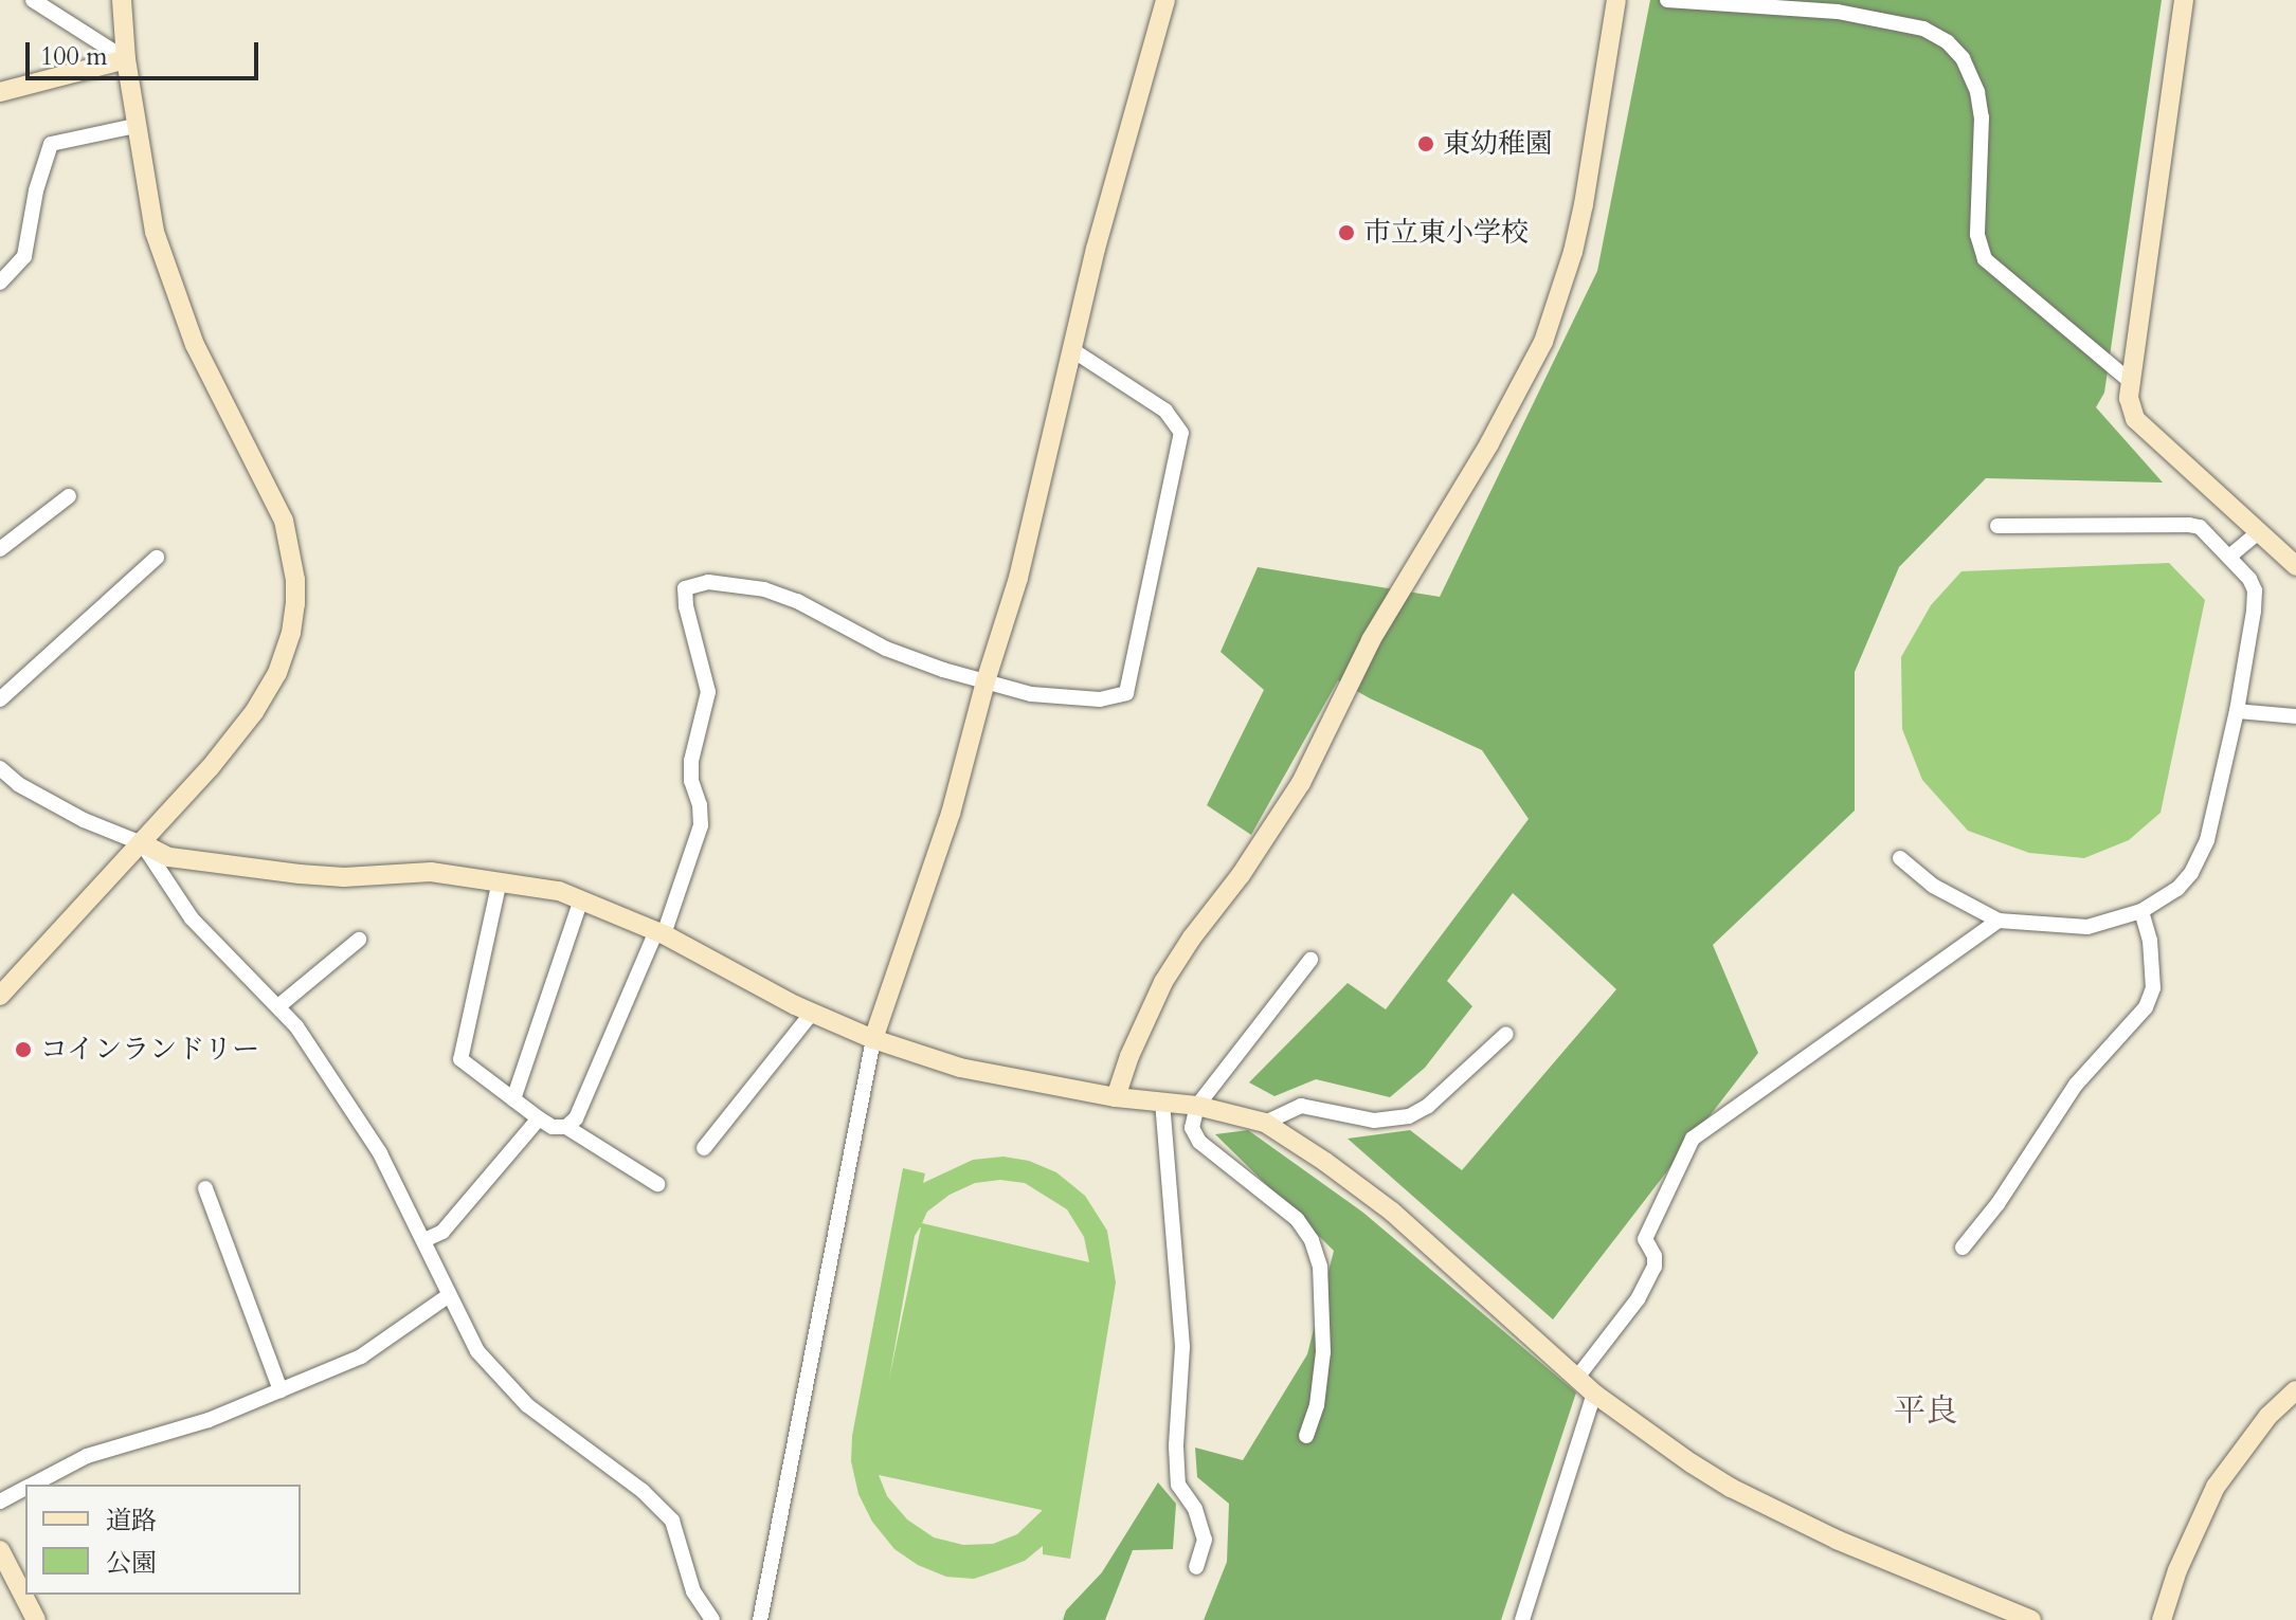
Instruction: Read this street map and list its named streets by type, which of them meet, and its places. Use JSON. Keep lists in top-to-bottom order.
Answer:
{
  "districts": ["平良"],
  "places": ["東幼稚園", "市立東小学校", "コインランドリー"],
  "legend": ["道路", "公園"],
  "scale_bar": "100 m"
}
